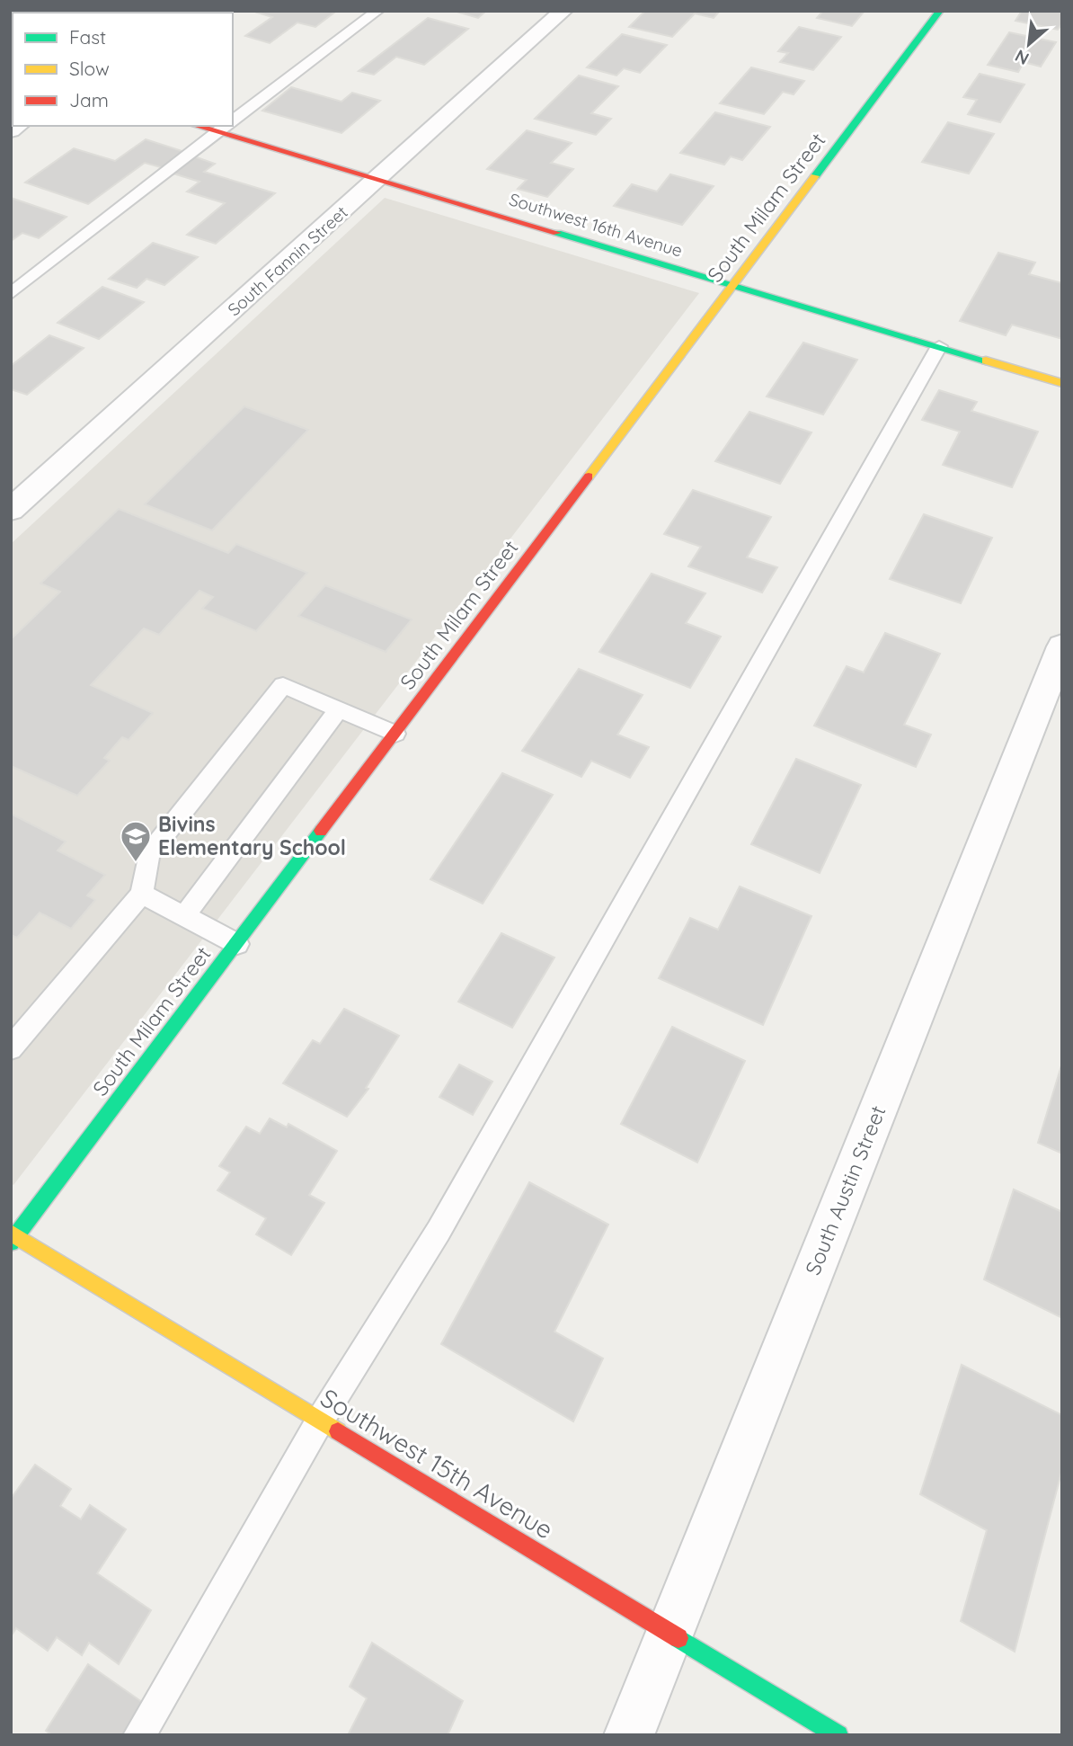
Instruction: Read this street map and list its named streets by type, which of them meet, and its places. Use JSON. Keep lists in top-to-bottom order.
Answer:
{
  "streets": {
    "street": [
      "South Milam Street",
      "Southwest 16th Avenue",
      "South Fannin Street",
      "South Austin Street",
      "Southwest 15th Avenue"
    ]
  },
  "crossings": [
    ["South Milam Street", "Southwest 16th Avenue"],
    ["South Milam Street", "Southwest 15th Avenue"],
    ["Southwest 16th Avenue", "South Fannin Street"],
    ["South Austin Street", "Southwest 15th Avenue"]
  ],
  "places": {
    "school or university": ["Bivins Elementary School"]
  },
  "legend": ["Fast", "Slow", "Jam"],
  "north": "bottom left"
}
